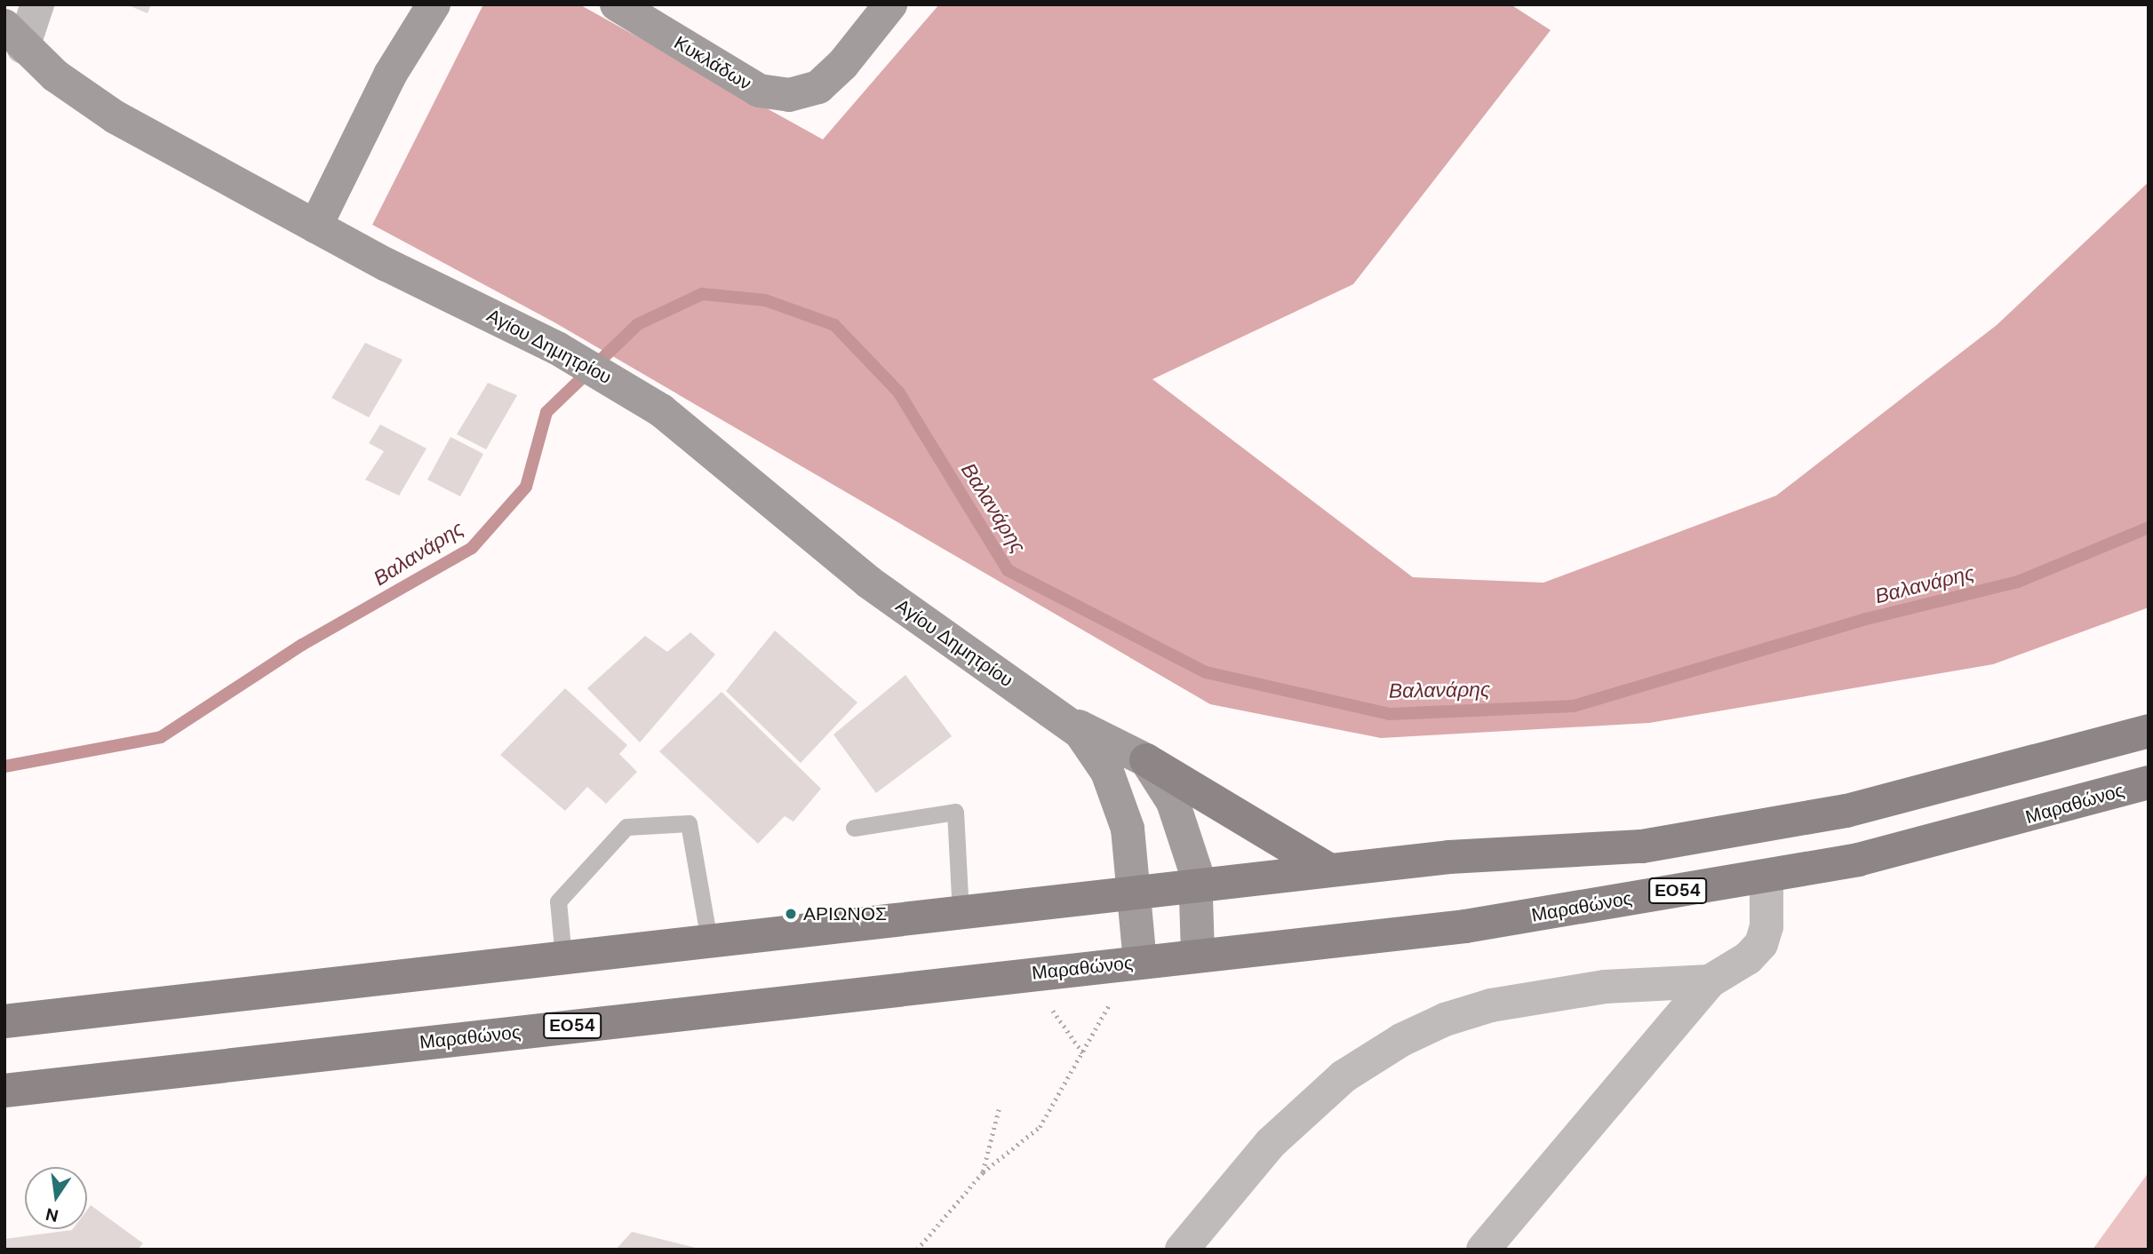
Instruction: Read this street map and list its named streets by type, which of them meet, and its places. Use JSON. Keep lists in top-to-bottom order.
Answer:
{
  "streets": {
    "main road": ["Μαραθώνος", "ΕΟ54"],
    "street": ["Κυκλάδων", "Αγίου Δημητρίου"]
  },
  "crossings": [
    ["Αγίου Δημητρίου", "Μαραθώνος"]
  ],
  "water": ["Βαλανάρης"],
  "places": ["ΑΡΙΩΝΟΣ"],
  "north": "bottom"
}
